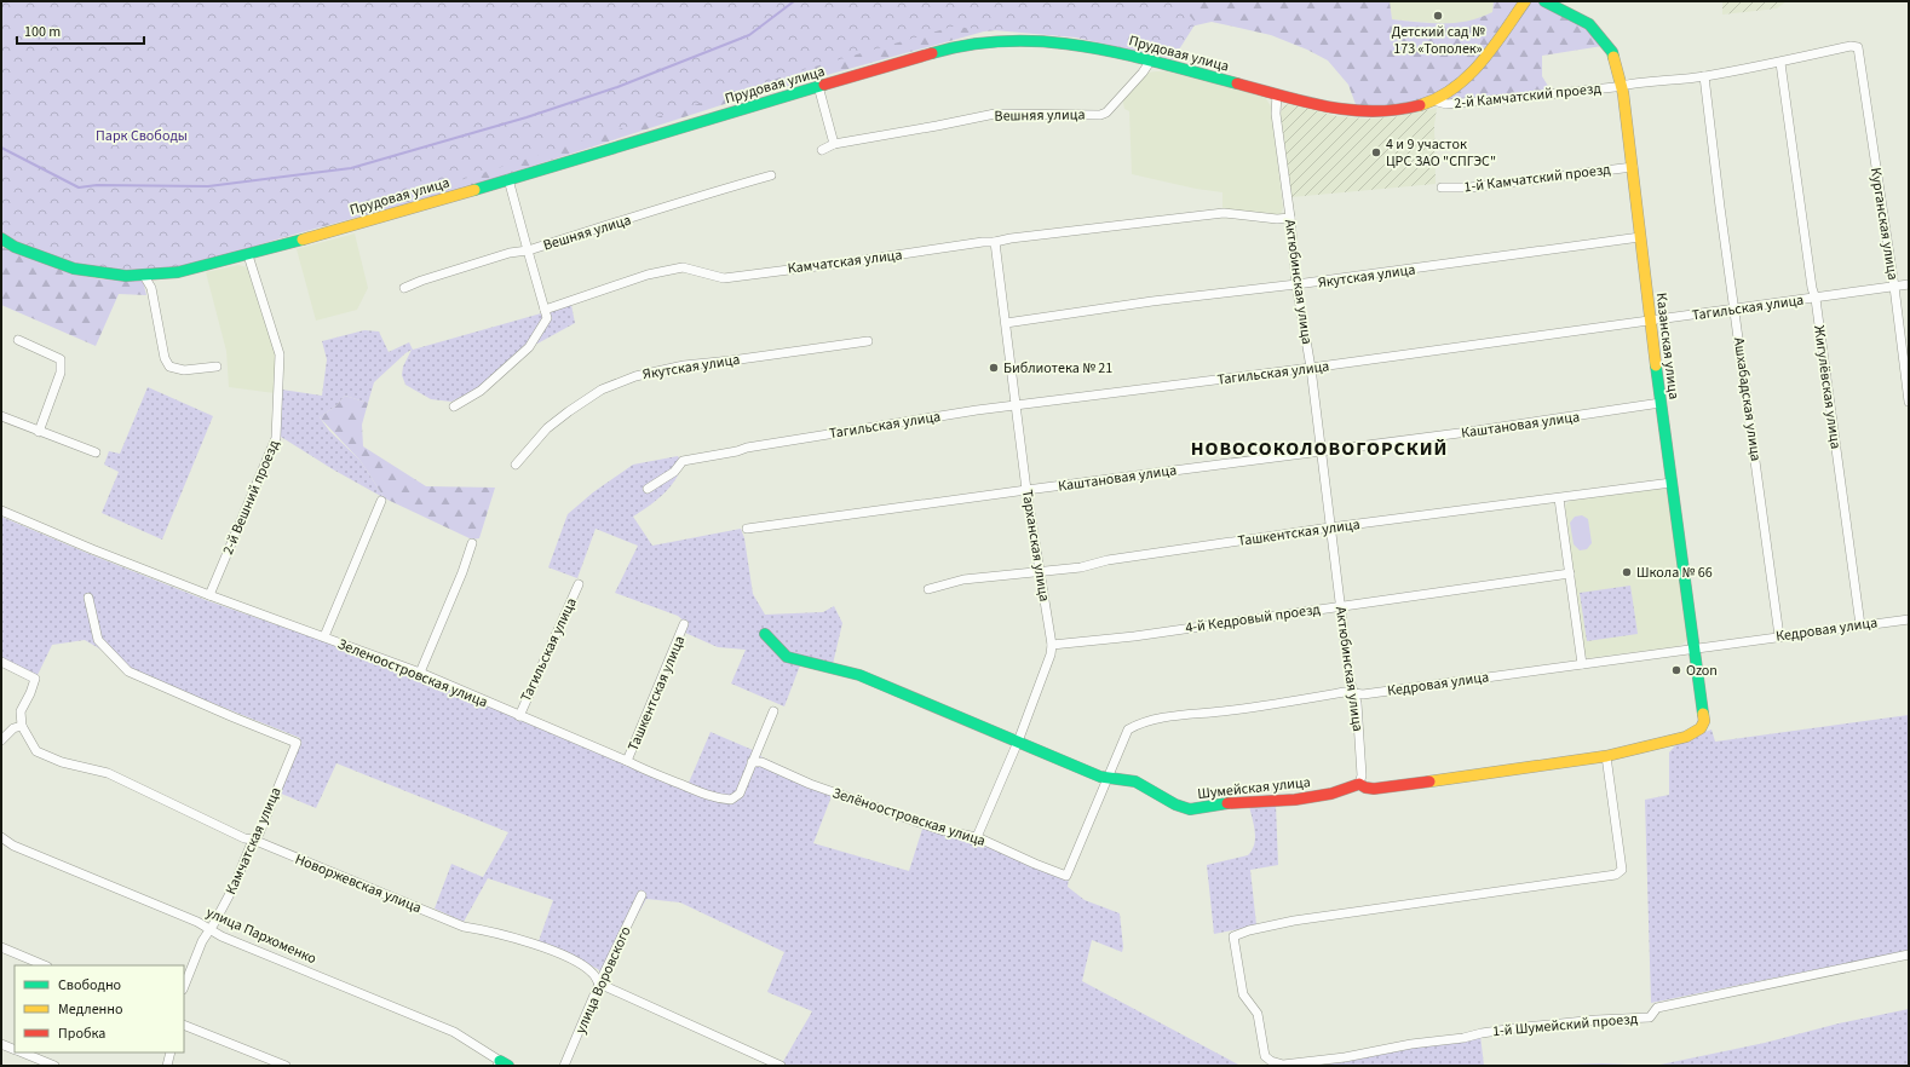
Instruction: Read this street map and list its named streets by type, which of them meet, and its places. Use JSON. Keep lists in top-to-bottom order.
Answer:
{
  "streets": {
    "street": [
      "Прудовая улица",
      "2-й Камчатский проезд",
      "Вешняя улица",
      "1-й Камчатский проезд",
      "Курганская улица",
      "Камчатская улица",
      "Якутская улица",
      "Актюбинская улица",
      "Тагильская улица",
      "Казанская улица",
      "Жигулёвская улица",
      "Ашхабадская улица",
      "Каштановая улица",
      "2-й Вешний проезд",
      "Ташкентская улица",
      "Тарханская улица",
      "4-й Кедровый проезд",
      "Кедровая улица",
      "Зеленоостровская улица",
      "Шумейская улица",
      "Зелёноостровская улица",
      "Новоржевская улица",
      "улица Пархоменко",
      "улица Воровского",
      "1-й Шумейский проезд"
    ]
  },
  "crossings": [
    ["Прудовая улица", "2-й Камчатский проезд"],
    ["Прудовая улица", "Вешняя улица"],
    ["Прудовая улица", "Актюбинская улица"],
    ["Прудовая улица", "2-й Вешний проезд"],
    ["2-й Камчатский проезд", "Казанская улица"],
    ["1-й Камчатский проезд", "Казанская улица"],
    ["Курганская улица", "Тагильская улица"],
    ["Курганская улица", "Жигулёвская улица"],
    ["Камчатская улица", "Актюбинская улица"],
    ["Камчатская улица", "Тарханская улица"],
    ["Камчатская улица", "Новоржевская улица"],
    ["Камчатская улица", "улица Пархоменко"],
    ["Якутская улица", "Актюбинская улица"],
    ["Якутская улица", "Казанская улица"],
    ["Якутская улица", "Тарханская улица"],
    ["Актюбинская улица", "Тагильская улица"],
    ["Актюбинская улица", "Каштановая улица"],
    ["Актюбинская улица", "Ташкентская улица"],
    ["Актюбинская улица", "4-й Кедровый проезд"],
    ["Актюбинская улица", "Кедровая улица"],
    ["Актюбинская улица", "Шумейская улица"],
    ["Тагильская улица", "Казанская улица"],
    ["Тагильская улица", "Жигулёвская улица"],
    ["Тагильская улица", "Ашхабадская улица"],
    ["Тагильская улица", "Тарханская улица"],
    ["Тагильская улица", "Зеленоостровская улица"],
    ["Казанская улица", "Каштановая улица"],
    ["Казанская улица", "Ташкентская улица"],
    ["Казанская улица", "Кедровая улица"],
    ["Казанская улица", "Шумейская улица"],
    ["Жигулёвская улица", "Кедровая улица"],
    ["Ашхабадская улица", "Кедровая улица"],
    ["Каштановая улица", "Тарханская улица"],
    ["2-й Вешний проезд", "Зеленоостровская улица"],
    ["Ташкентская улица", "Тарханская улица"],
    ["Ташкентская улица", "Зеленоостровская улица"],
    ["Тарханская улица", "4-й Кедровый проезд"],
    ["Тарханская улица", "Шумейская улица"],
    ["Тарханская улица", "Зелёноостровская улица"],
    ["Кедровая улица", "Шумейская улица"],
    ["Кедровая улица", "Зелёноостровская улица"],
    ["Зеленоостровская улица", "Зелёноостровская улица"],
    ["Шумейская улица", "1-й Шумейский проезд"],
    ["Новоржевская улица", "улица Воровского"]
  ],
  "districts": ["НОВОСОКОЛОВОГОРСКИЙ"],
  "parks": ["Парк Свободы"],
  "places": [
    "Детский сад № 173 «Тополек»",
    "4 и 9 участок ЦРС ЗАО \"СПГЭС\"",
    "Библиотека № 21",
    "Школа № 66",
    "Ozon"
  ],
  "legend": ["Свободно", "Медленно", "Пробка"],
  "scale_bar": "100 m"
}
